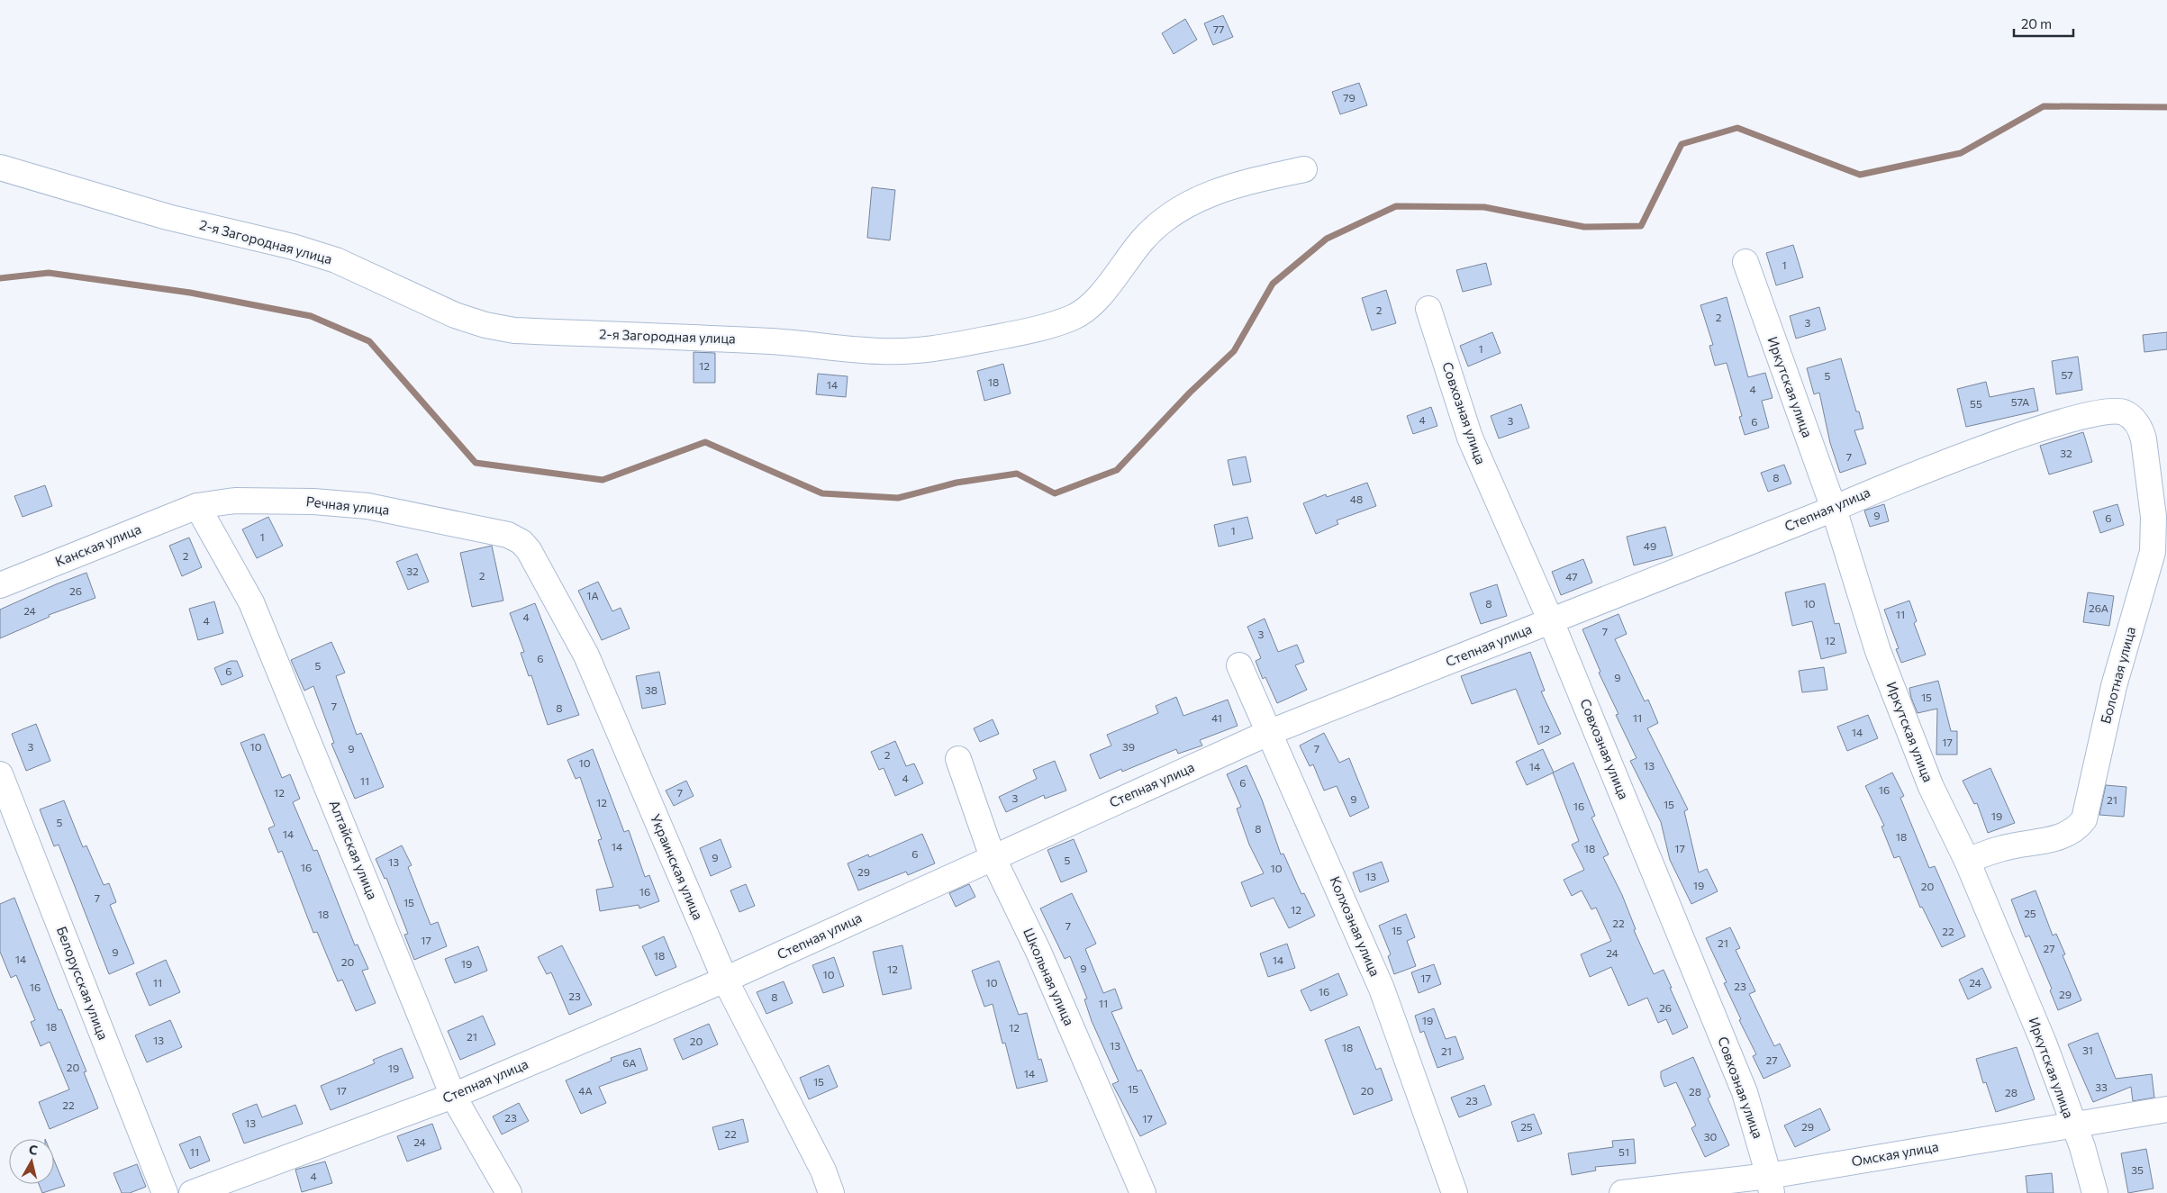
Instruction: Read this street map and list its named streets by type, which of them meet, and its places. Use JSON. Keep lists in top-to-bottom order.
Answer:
{
  "streets": {
    "street": [
      "2-я Загородная улица",
      "Иркутская улица",
      "Совхозная улица",
      "Речная улица",
      "Степная улица",
      "Канская улица",
      "Болотная улица",
      "Алтайская улица",
      "Украинская улица",
      "Колхозная улица",
      "Школьная улица",
      "Белорусская улица",
      "Омская улица"
    ]
  },
  "crossings": [
    ["Иркутская улица", "Степная улица"],
    ["Иркутская улица", "Болотная улица"],
    ["Иркутская улица", "Омская улица"],
    ["Совхозная улица", "Степная улица"],
    ["Совхозная улица", "Омская улица"],
    ["Речная улица", "Канская улица"],
    ["Речная улица", "Алтайская улица"],
    ["Речная улица", "Украинская улица"],
    ["Степная улица", "Болотная улица"],
    ["Степная улица", "Алтайская улица"],
    ["Степная улица", "Украинская улица"],
    ["Степная улица", "Колхозная улица"],
    ["Степная улица", "Школьная улица"],
    ["Канская улица", "Алтайская улица"]
  ],
  "house_numbers": [
    "77",
    "79",
    "1",
    "2",
    "2",
    "3",
    "1",
    "12",
    "57",
    "5",
    "18",
    "14",
    "4",
    "57А",
    "55",
    "4",
    "3",
    "6",
    "32",
    "7",
    "8",
    "48",
    "9",
    "6",
    "1",
    "1",
    "49",
    "2",
    "32",
    "2",
    "47",
    "26",
    "1А",
    "8",
    "10",
    "26А",
    "24",
    "11",
    "4",
    "4",
    "7",
    "3",
    "12",
    "6",
    "5",
    "6",
    "9",
    "38",
    "15",
    "7",
    "8",
    "41",
    "11",
    "12",
    "14",
    "17",
    "3",
    "10",
    "39",
    "9",
    "7",
    "2",
    "10",
    "13",
    "14",
    "4",
    "11",
    "6",
    "16",
    "12",
    "7",
    "3",
    "9",
    "21",
    "12",
    "15",
    "16",
    "19",
    "5",
    "8",
    "14",
    "18",
    "14",
    "18",
    "17",
    "6",
    "9",
    "5",
    "13",
    "16",
    "10",
    "29",
    "13",
    "19",
    "20",
    "16",
    "7",
    "15",
    "12",
    "25",
    "18",
    "22",
    "7",
    "15",
    "22",
    "17",
    "21",
    "27",
    "9",
    "24",
    "18",
    "14",
    "14",
    "20",
    "19",
    "9",
    "12",
    "10",
    "17",
    "11",
    "10",
    "24",
    "23",
    "16",
    "16",
    "29",
    "23",
    "8",
    "11",
    "26",
    "19",
    "18",
    "12",
    "21",
    "13",
    "20",
    "13",
    "18",
    "31",
    "21",
    "27",
    "6А",
    "20",
    "19",
    "14",
    "15",
    "33",
    "15",
    "17",
    "4А",
    "20",
    "28",
    "28",
    "23",
    "22",
    "23",
    "17",
    "13",
    "25",
    "29",
    "22",
    "30",
    "24",
    "11",
    "51",
    "35",
    "4"
  ],
  "scale_bar": "20 m",
  "north": "top"
}
